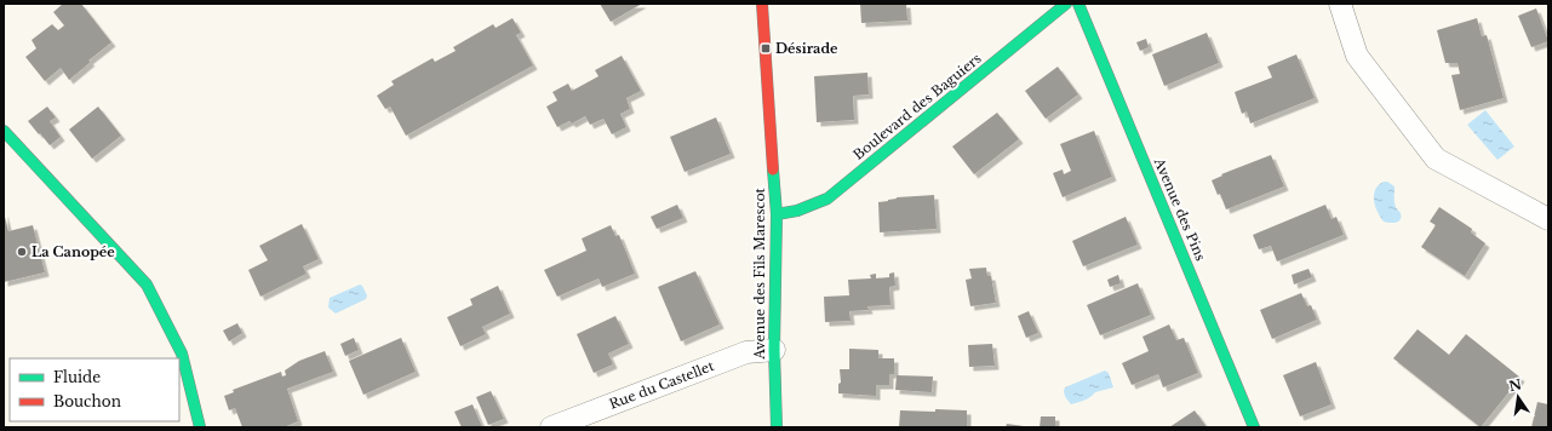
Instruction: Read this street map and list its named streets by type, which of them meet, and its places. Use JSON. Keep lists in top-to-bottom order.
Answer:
{
  "streets": {
    "street": [
      "Boulevard des Baguiers",
      "Avenue des Pins",
      "Avenue des Fils Marescot",
      "Rue du Castellet"
    ]
  },
  "crossings": [
    ["Boulevard des Baguiers", "Avenue des Fils Marescot"],
    ["Avenue des Fils Marescot", "Rue du Castellet"]
  ],
  "places": {
    "transit": ["Désirade"],
    "other": ["La Canopée"]
  },
  "legend": ["Fluide", "Bouchon"],
  "north": "top"
}
